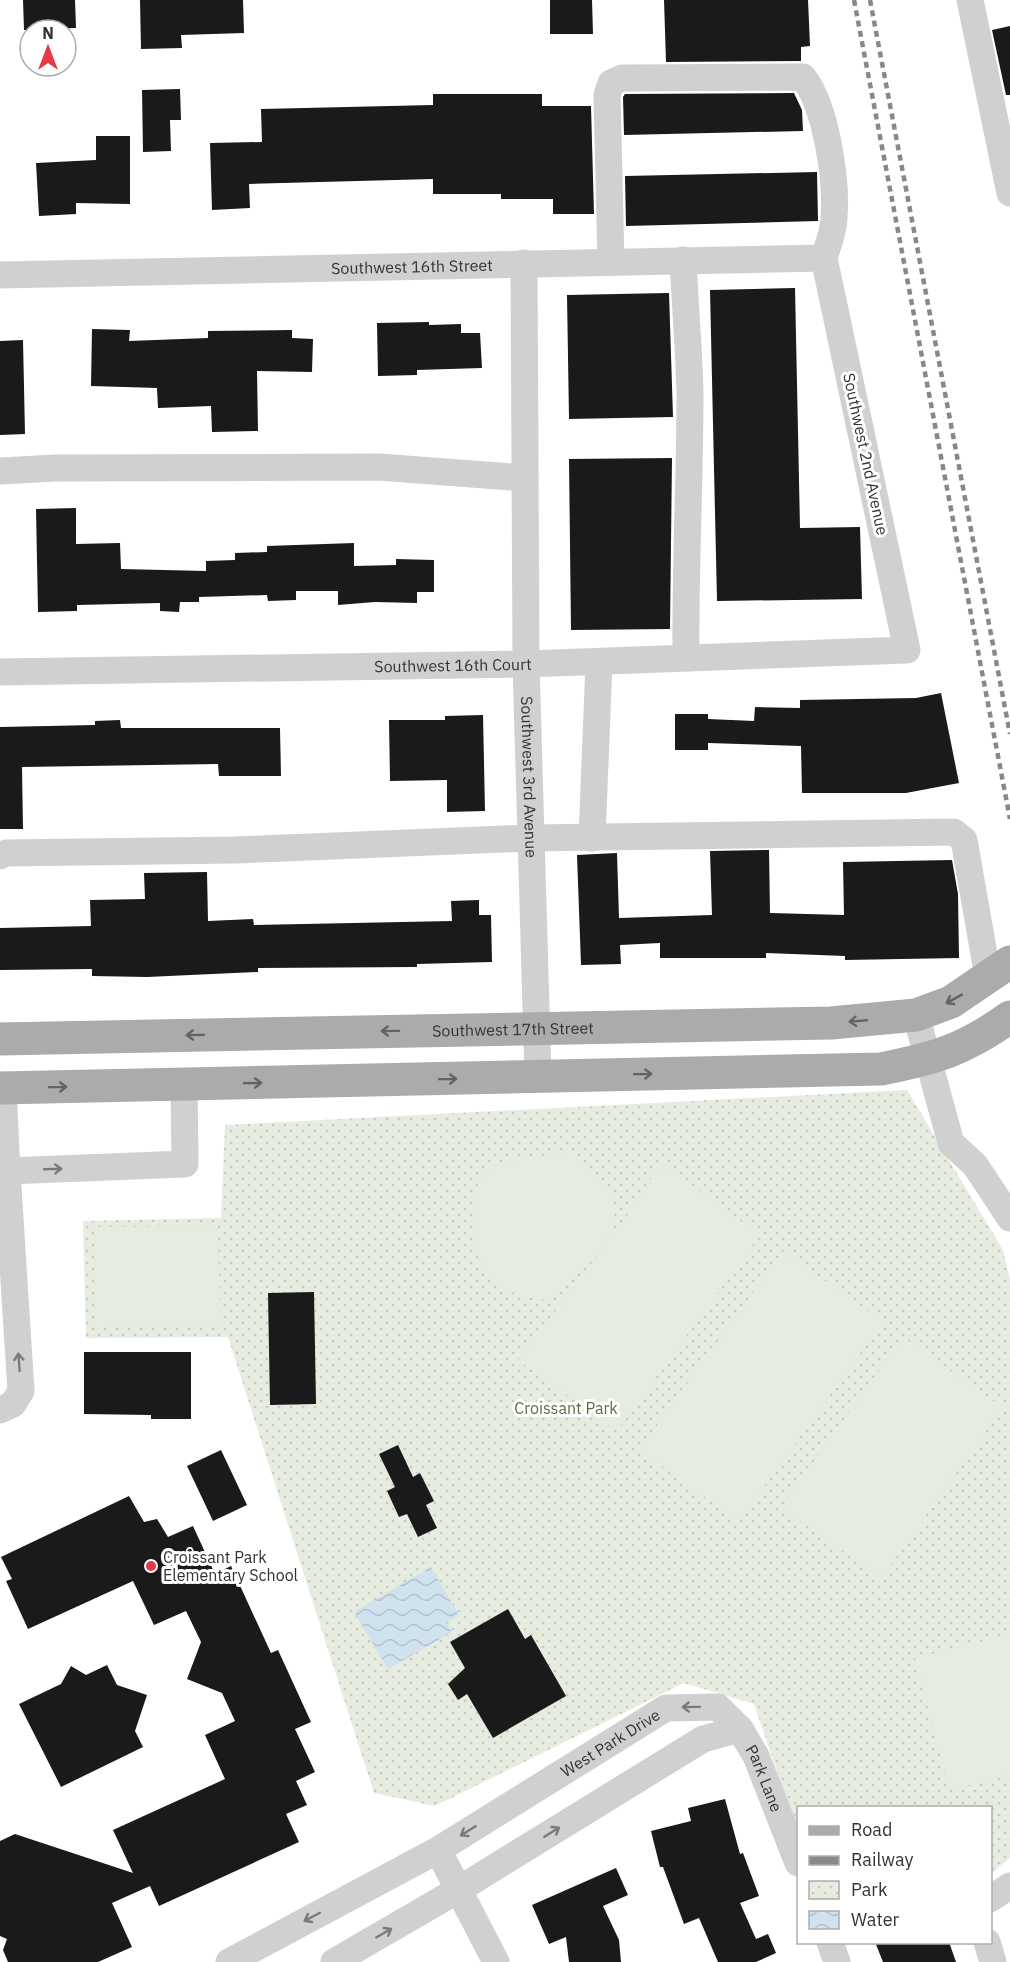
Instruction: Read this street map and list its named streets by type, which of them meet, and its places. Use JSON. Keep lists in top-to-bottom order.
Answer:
{
  "streets": {
    "main road": ["Southwest 17th Street"],
    "street": [
      "Southwest 16th Street",
      "Southwest 2nd Avenue",
      "Southwest 16th Court",
      "Southwest 3rd Avenue",
      "West Park Drive",
      "Park Lane"
    ]
  },
  "crossings": [
    ["Southwest 16th Street", "Southwest 2nd Avenue"],
    ["Southwest 16th Street", "Southwest 3rd Avenue"],
    ["Southwest 2nd Avenue", "Southwest 16th Court"],
    ["Southwest 16th Court", "Southwest 3rd Avenue"],
    ["Southwest 3rd Avenue", "Southwest 17th Street"],
    ["West Park Drive", "Park Lane"]
  ],
  "parks": ["Croissant Park"],
  "places": ["Croissant Park Elementary School"],
  "legend": [
    "Road",
    "Railway",
    "Park",
    "Water"
  ],
  "north": "top"
}
